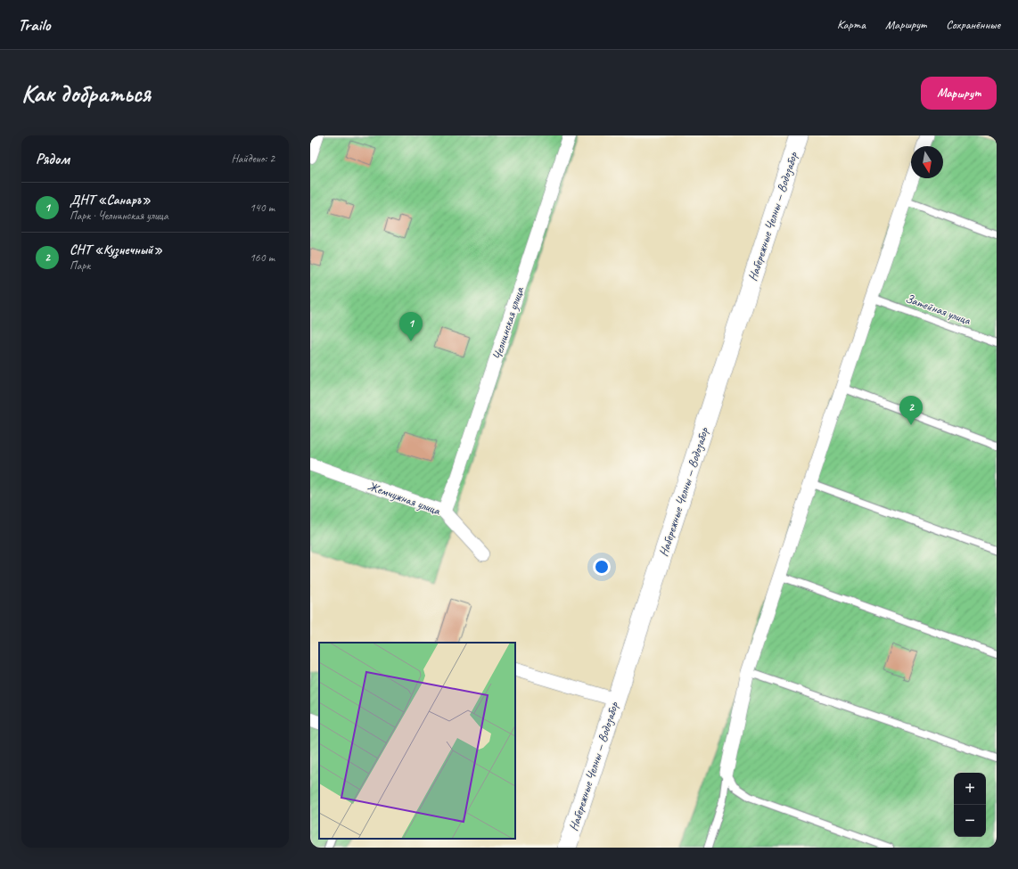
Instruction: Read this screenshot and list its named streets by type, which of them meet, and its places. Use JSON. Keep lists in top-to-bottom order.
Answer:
{
  "streets": {
    "main road": ["Набережные Челны — Водозабор"],
    "street": ["Челнинская улица", "Жемчужная улица"],
    "lane": ["Затейная улица"]
  },
  "crossings": [
    ["Челнинская улица", "Жемчужная улица"]
  ],
  "north": "bottom",
  "page": {
    "header": "Trailo",
    "nav": ["Карта", "Маршрут", "Сохранённые"],
    "buttons": "Маршрут",
    "title": "Как добраться",
    "heading": ["Рядом", "Найдено: 2"],
    "list": [
      {
        "mark": "1",
        "name": "ДНТ «Санаръ»",
        "note": "Парк · Челнинская улица",
        "value": "140 m"
      },
      {
        "mark": "2",
        "name": "СНТ «Кузнечный»",
        "note": "Парк",
        "value": "160 m"
      }
    ],
    "pins": ["1", "2"],
    "map_buttons": ["+", "−"]
  }
}
